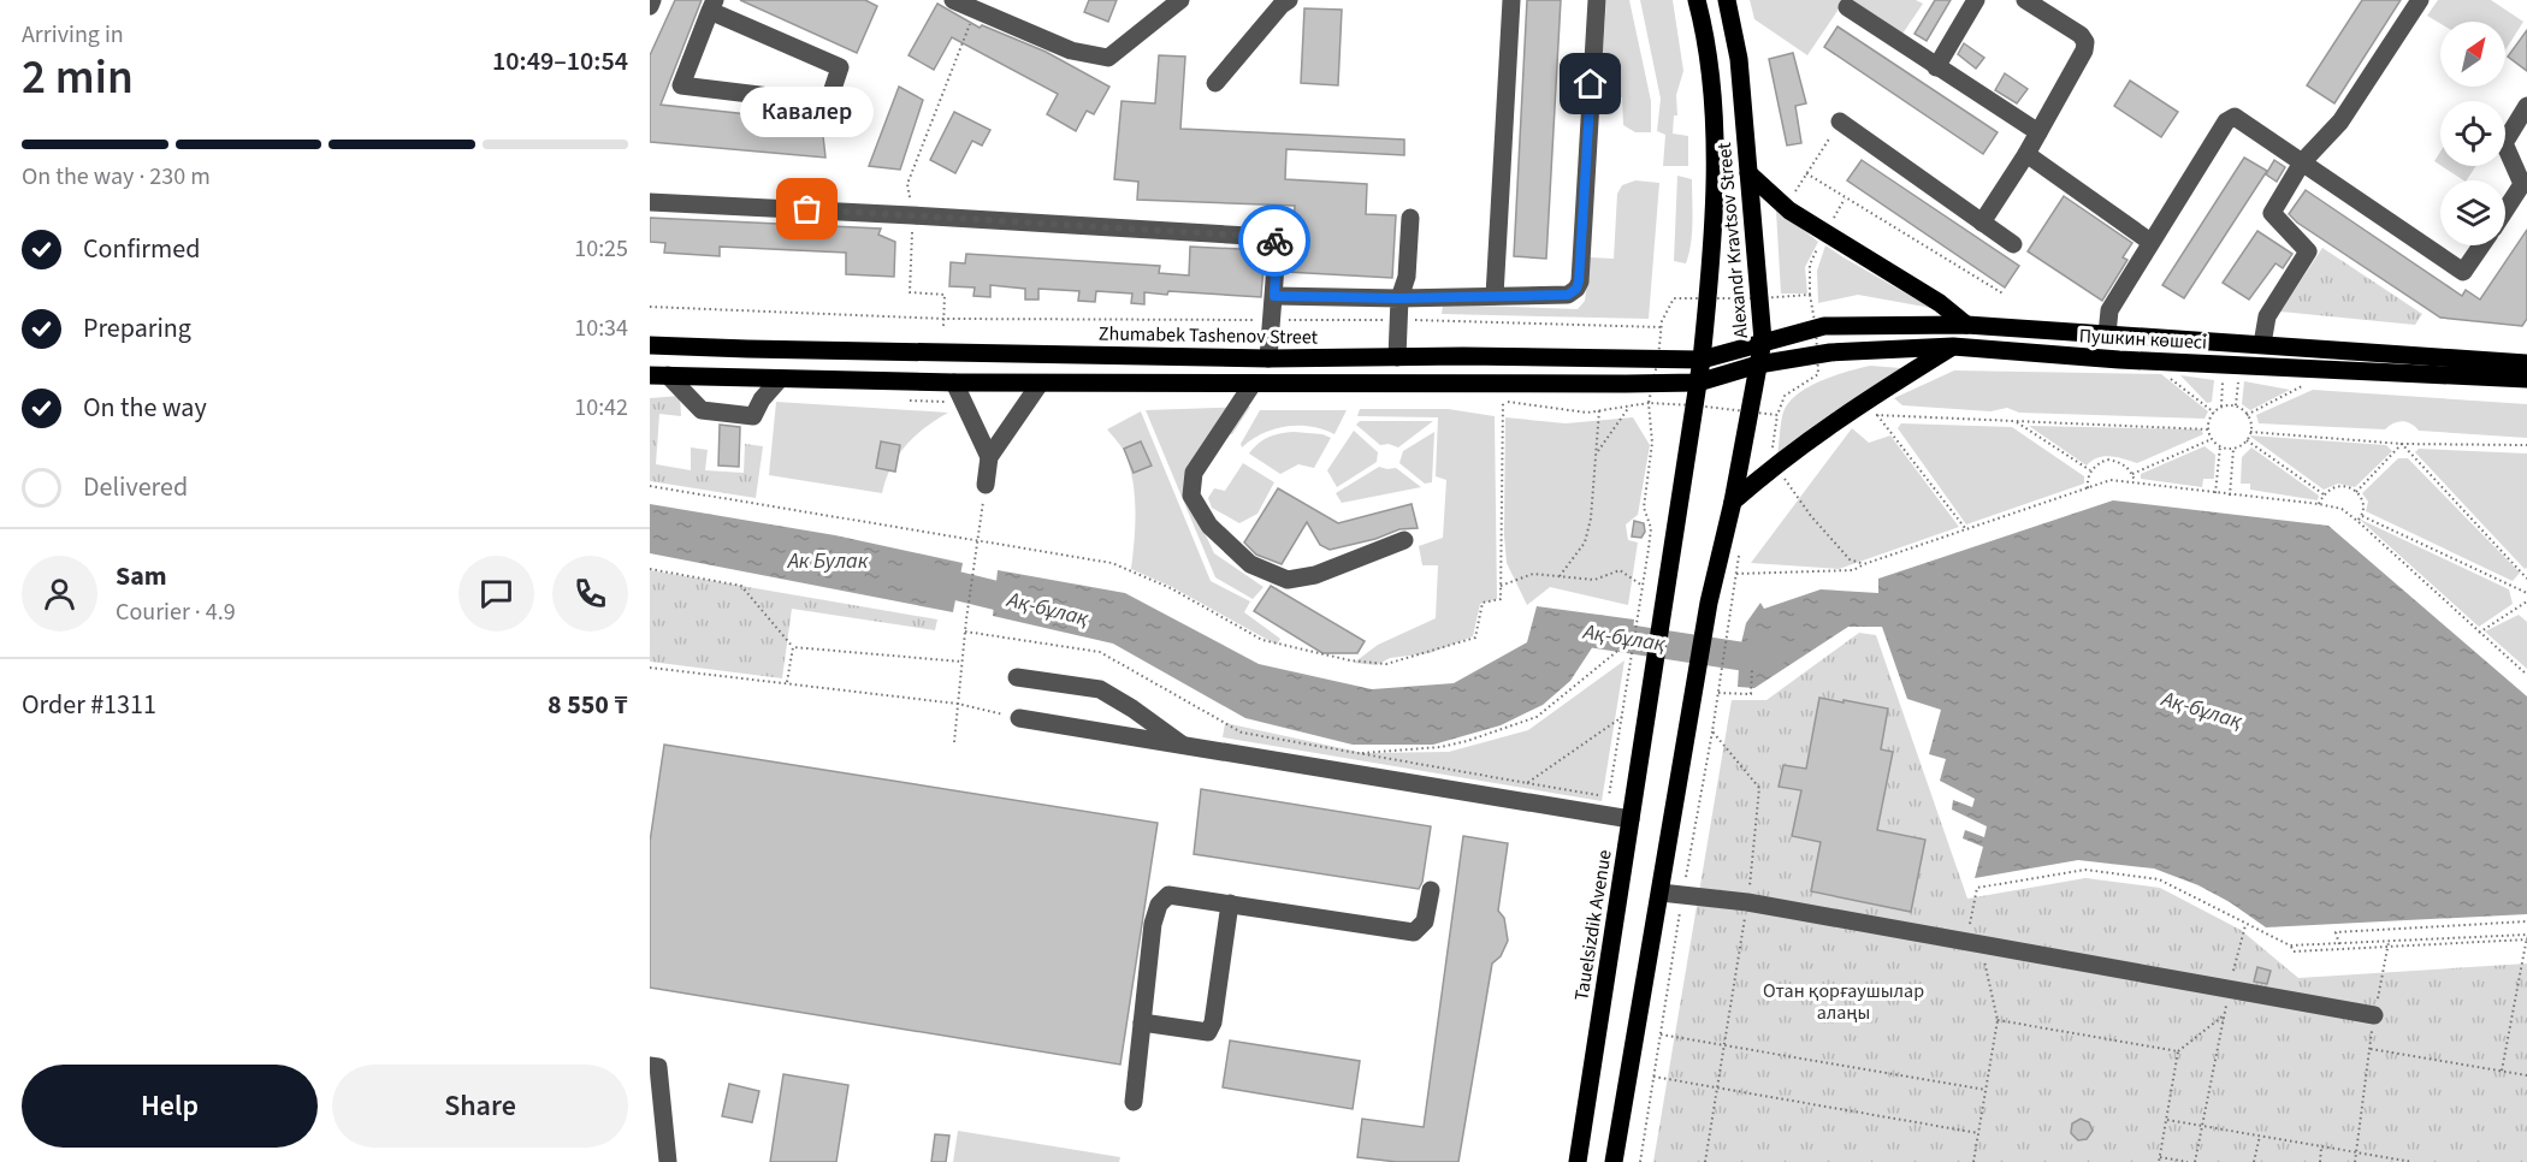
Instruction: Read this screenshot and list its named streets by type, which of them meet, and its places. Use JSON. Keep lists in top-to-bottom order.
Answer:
{
  "streets": {
    "main road": [
      "Alexandr Kravtsov Street",
      "Zhumabek Tashenov Street",
      "Пушкин көшесі",
      "Tauelsizdik Avenue"
    ]
  },
  "crossings": [
    ["Alexandr Kravtsov Street", "Zhumabek Tashenov Street"],
    ["Alexandr Kravtsov Street", "Пушкин көшесі"],
    ["Alexandr Kravtsov Street", "Tauelsizdik Avenue"],
    ["Zhumabek Tashenov Street", "Пушкин көшесі"]
  ],
  "water": ["Ак Булак", "Ақ-бұлақ"],
  "parks": ["Отан қорғаушылар алаңы"],
  "places": ["Кавалер"],
  "north": "top right",
  "page": {
    "heading": ["2 min", "Arriving in", "10:49–10:54"],
    "panel": [
      "Sam",
      "Courier · 4.9",
      "Order #1311",
      "8 550 ₸"
    ],
    "bubble": "Кавалер",
    "bar": "On the way · 230 m",
    "list": [
      ["Confirmed", "10:25"],
      ["Preparing", "10:34"],
      ["On the way", "10:42"],
      "Delivered"
    ],
    "buttons": ["Help", "Share"]
  }
}
